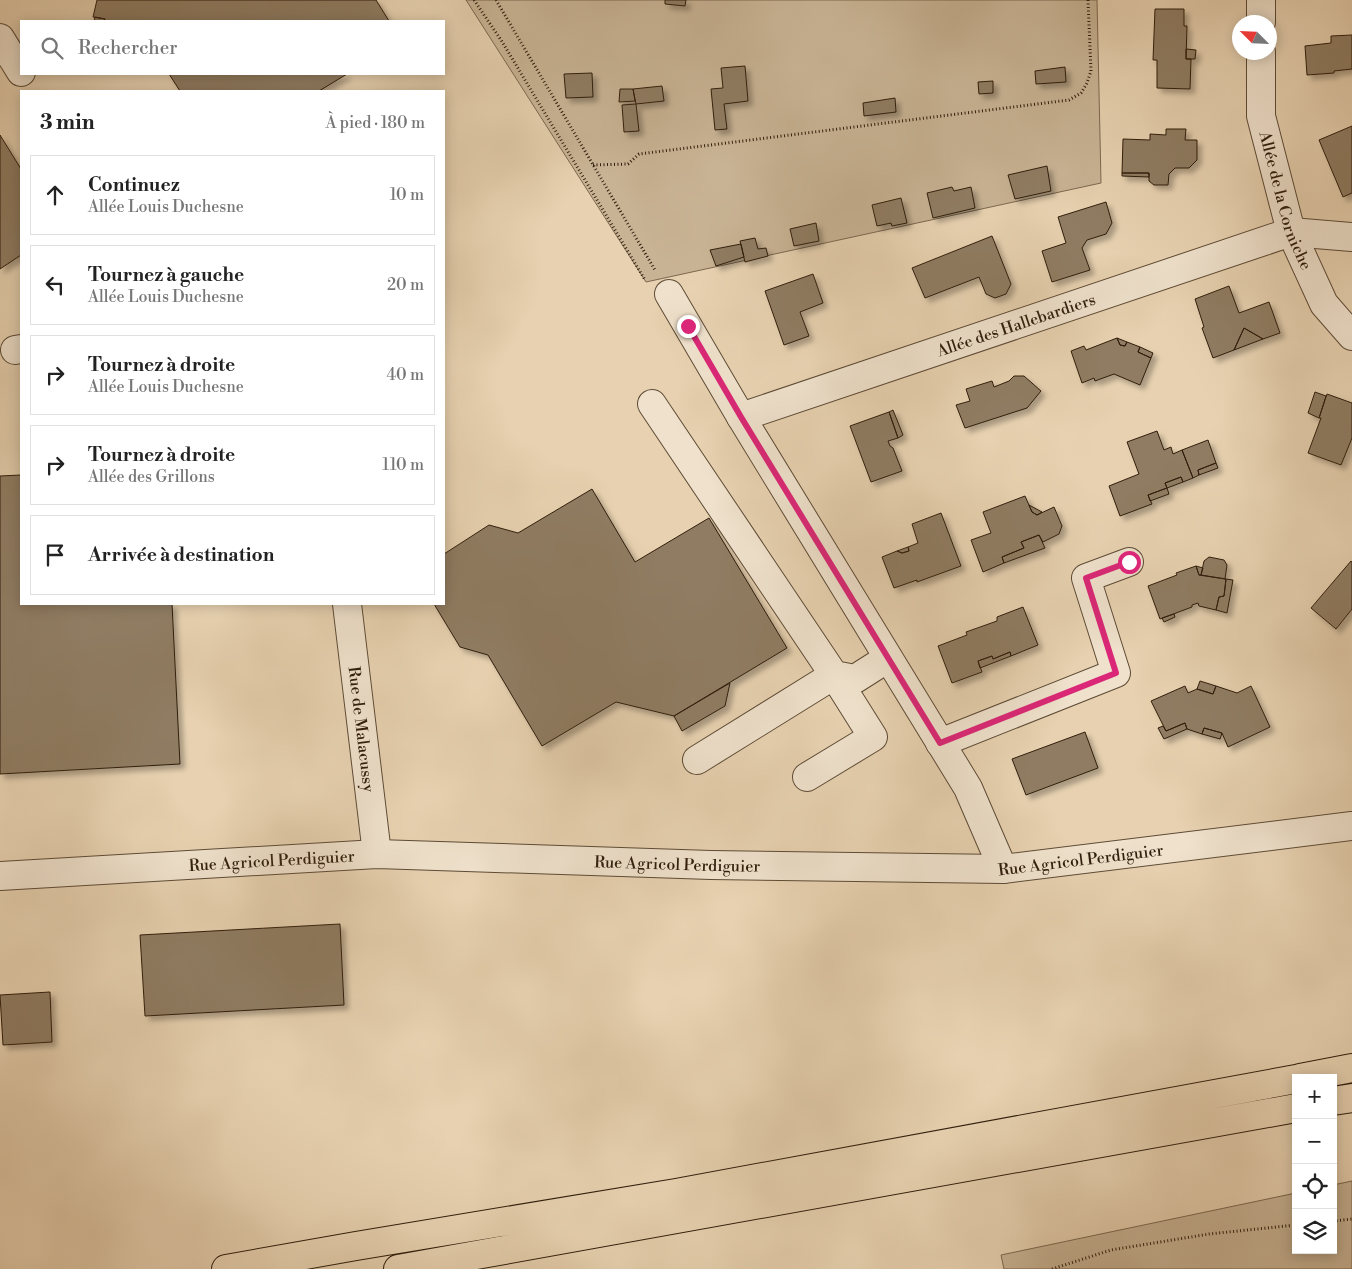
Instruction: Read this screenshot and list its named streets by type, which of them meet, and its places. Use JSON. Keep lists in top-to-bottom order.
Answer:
{
  "streets": {
    "street": [
      "Allée de la Corniche",
      "Allée des Hallebardiers",
      "Rue de Malacussy",
      "Rue Agricol Perdiguier"
    ]
  },
  "crossings": [
    ["Allée de la Corniche", "Allée des Hallebardiers"],
    ["Rue de Malacussy", "Rue Agricol Perdiguier"]
  ],
  "north": "top left",
  "page": {
    "search": "Rechercher",
    "heading": ["3 min", "À pied · 180 m"],
    "list": [
      ["Continuez", "Allée Louis Duchesne", "10 m"],
      ["Tournez à gauche", "Allée Louis Duchesne", "20 m"],
      ["Tournez à droite", "Allée Louis Duchesne", "40 m"],
      ["Tournez à droite", "Allée des Grillons", "110 m"],
      "Arrivée à destination"
    ],
    "map_buttons": ["+", "−"]
  }
}
